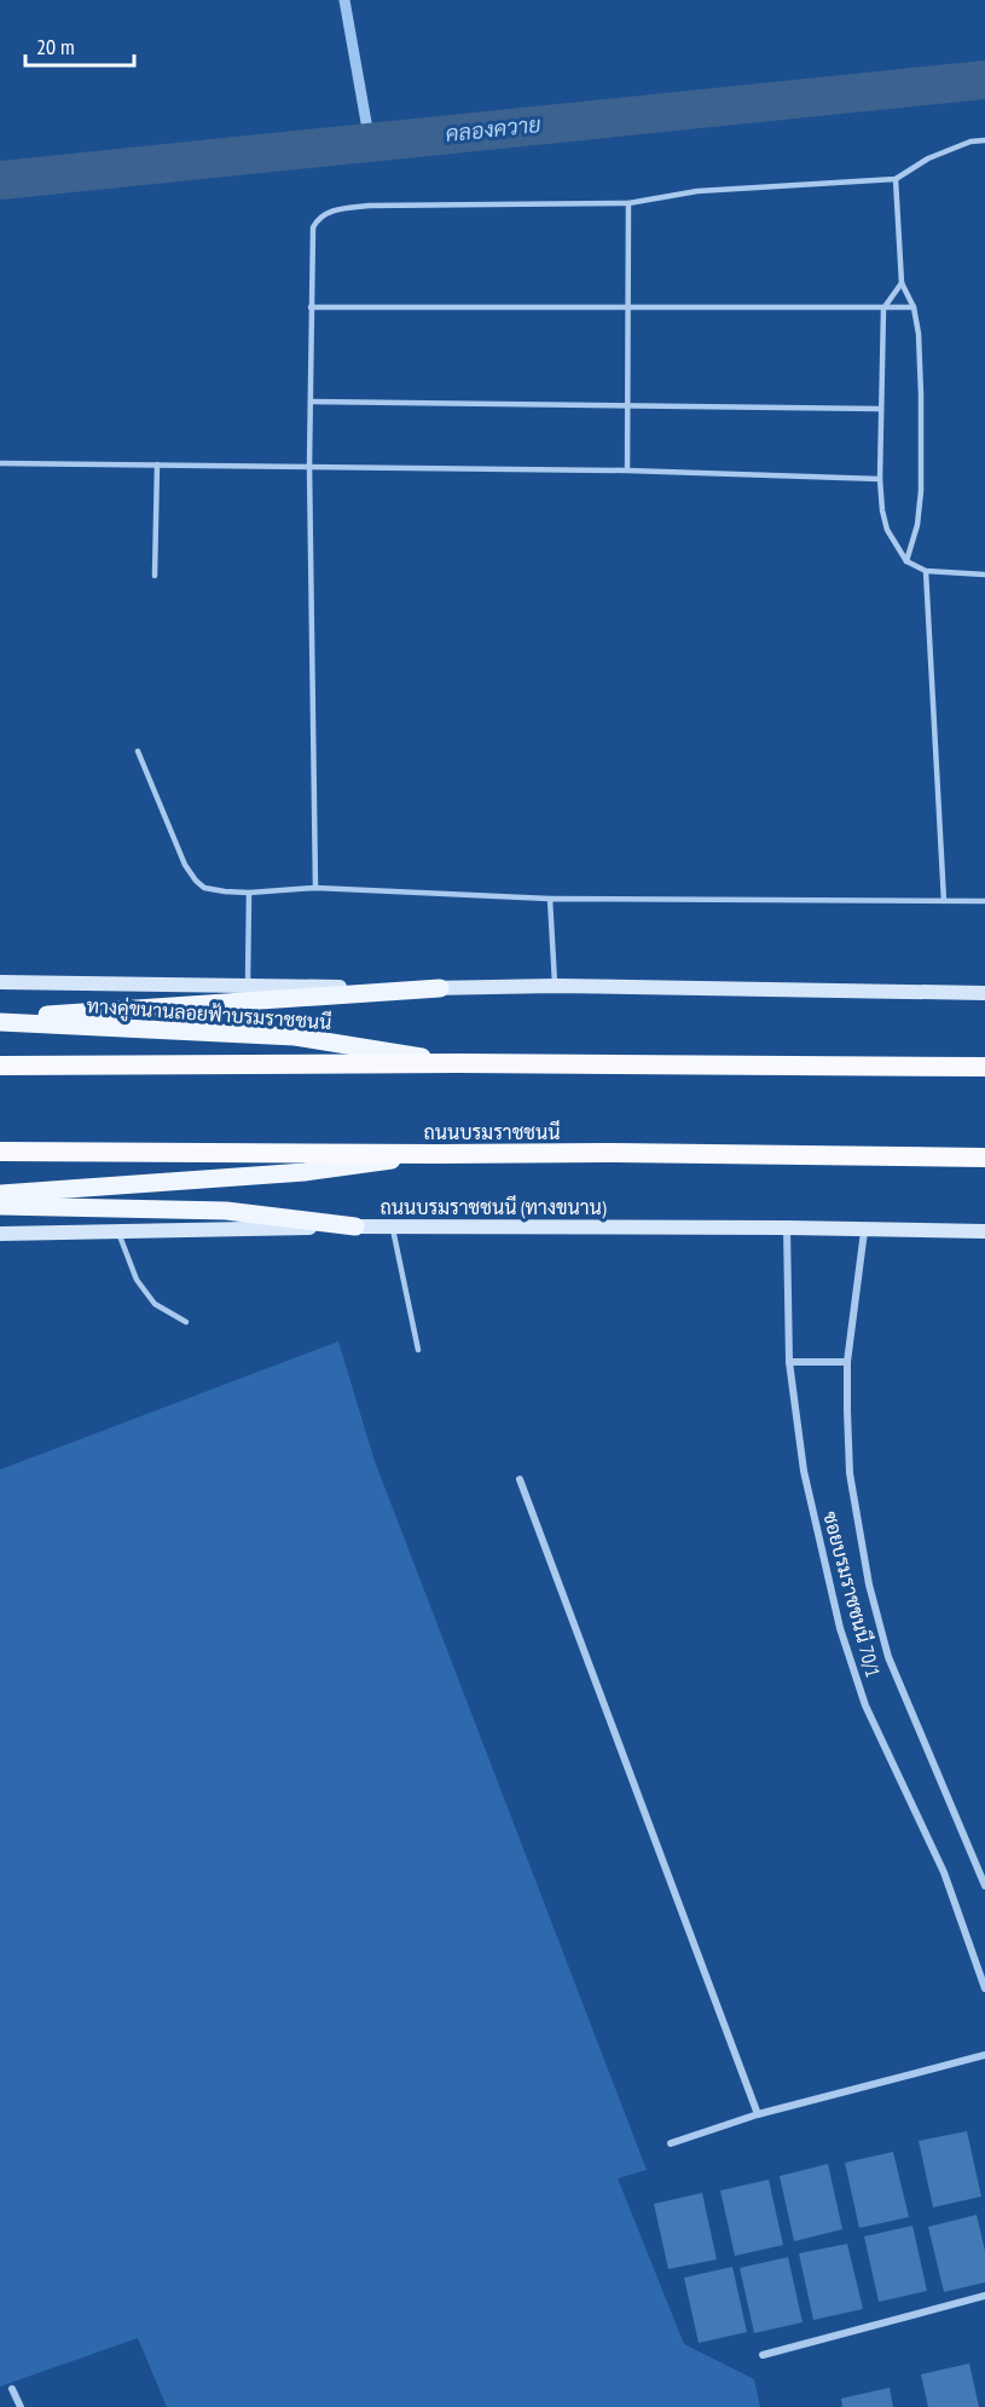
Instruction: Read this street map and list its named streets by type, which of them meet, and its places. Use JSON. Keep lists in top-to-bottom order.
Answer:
{
  "streets": {
    "highway": ["ถนนบรมราชชนนี"],
    "main road": ["ทางคู่ขนานลอยฟ้าบรมราชชนนี", "ถนนบรมราชชนนี (ทางขนาน)"],
    "street": ["ซอยบรมราชชนนี 70/1"]
  },
  "crossings": [
    ["ถนนบรมราชชนนี (ทางขนาน)", "ซอยบรมราชชนนี 70/1"]
  ],
  "water": ["คลองควาย"],
  "scale_bar": "20 m"
}
